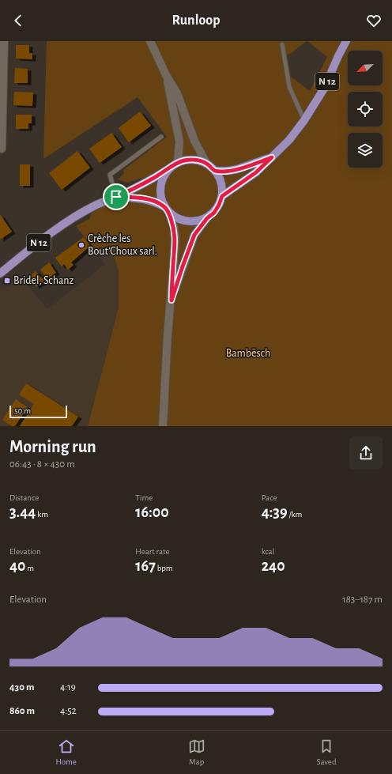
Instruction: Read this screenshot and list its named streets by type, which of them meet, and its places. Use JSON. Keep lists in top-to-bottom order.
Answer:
{
  "streets": {
    "main road": ["N 12"]
  },
  "parks": ["Bambësch"],
  "places": {
    "other": ["Crèche les Bout'Choux sarl."],
    "transit": ["Bridel, Schanz"]
  },
  "scale_bar": "50 m",
  "north": "bottom left",
  "page": {
    "header": "Runloop",
    "scale": "50 m",
    "heading": ["Morning run", "06:43 · 8 × 430 m"],
    "stats": [
      ["Distance", "3.44 km"],
      ["Time", "16:00"],
      ["Pace", "4:39 /km"],
      ["Elevation", "40 m"],
      ["Heart rate", "167 bpm"],
      ["kcal", "240"]
    ],
    "chart": ["Elevation", "183–187 m"],
    "list": [
      {
        "name": "430 m",
        "note": "4:19"
      },
      {
        "name": "860 m",
        "note": "4:52"
      }
    ],
    "tabs": ["Home", "Map", "Saved"]
  }
}
